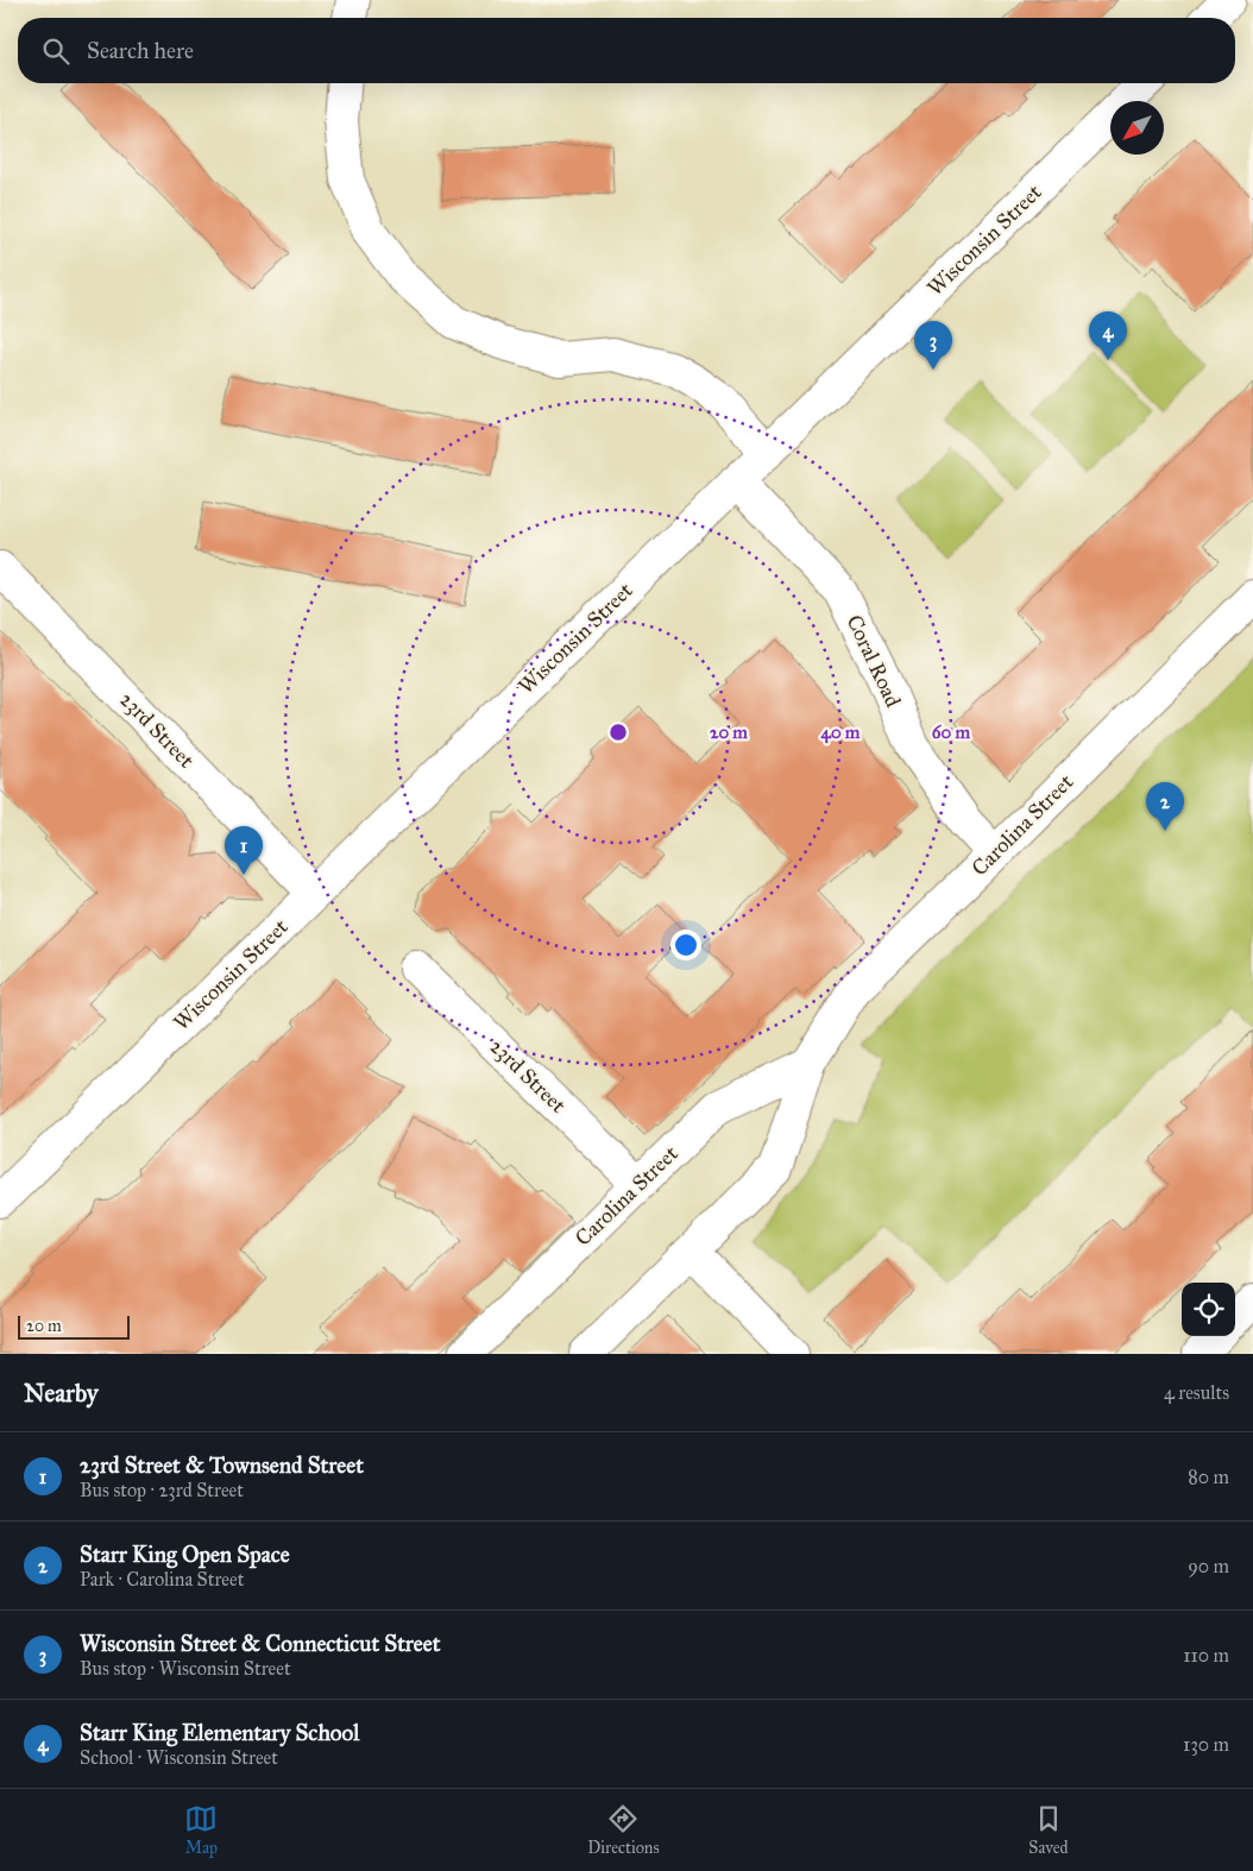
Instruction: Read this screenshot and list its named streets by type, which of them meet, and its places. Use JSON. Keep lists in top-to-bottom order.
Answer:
{
  "streets": {
    "street": [
      "Wisconsin Street",
      "Coral Road",
      "23rd Street",
      "Carolina Street"
    ]
  },
  "crossings": [
    ["Wisconsin Street", "Coral Road"],
    ["Wisconsin Street", "23rd Street"],
    ["Coral Road", "Carolina Street"],
    ["23rd Street", "Carolina Street"]
  ],
  "scale_bar": "20 m",
  "north": "bottom left",
  "page": {
    "search": "Search here",
    "pins": [
      "4",
      "3",
      "2",
      "1"
    ],
    "scale": "20 m",
    "heading": ["Nearby", "4 results"],
    "list": [
      {
        "mark": "1",
        "name": "23rd Street & Townsend Street",
        "note": "Bus stop · 23rd Street",
        "value": "80 m"
      },
      {
        "mark": "2",
        "name": "Starr King Open Space",
        "note": "Park · Carolina Street",
        "value": "90 m"
      },
      {
        "mark": "3",
        "name": "Wisconsin Street & Connecticut Street",
        "note": "Bus stop · Wisconsin Street",
        "value": "110 m"
      },
      {
        "mark": "4",
        "name": "Starr King Elementary School",
        "note": "School · Wisconsin Street",
        "value": "130 m"
      }
    ],
    "nav": ["Map", "Directions", "Saved"]
  },
  "rings": ["20 m", "40 m", "60 m"]
}
